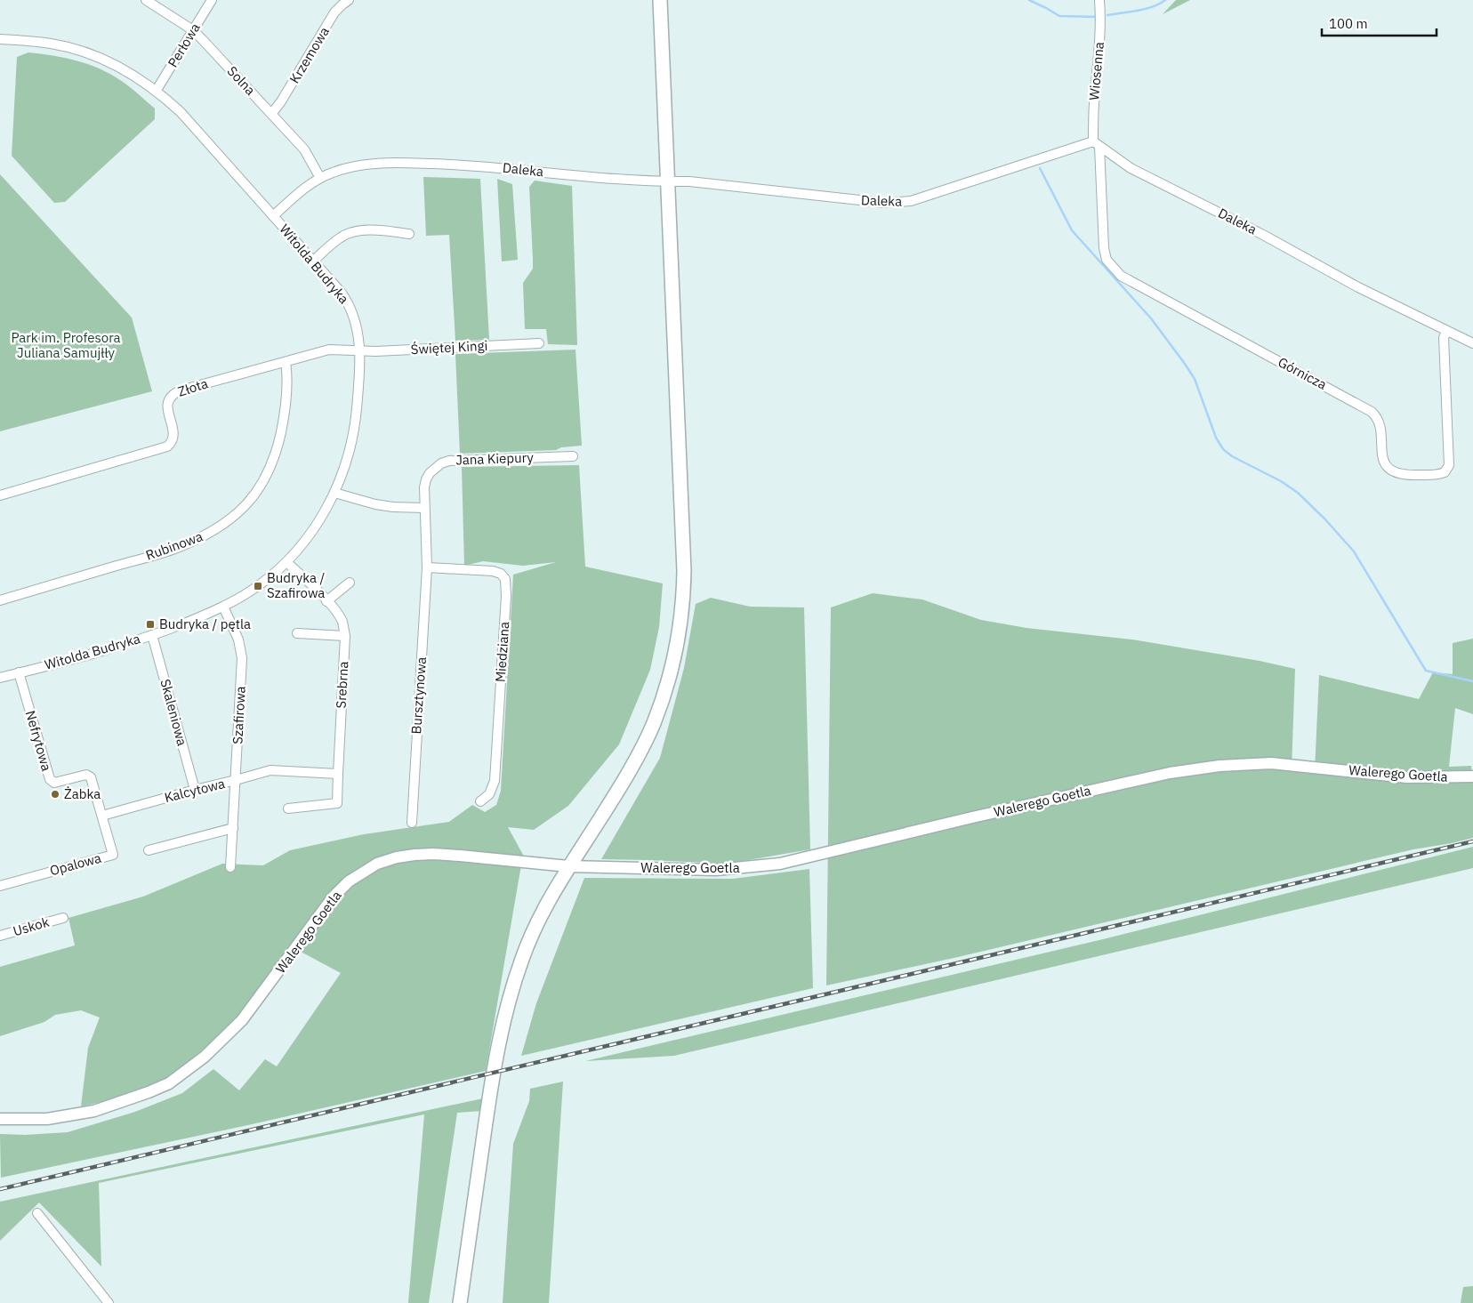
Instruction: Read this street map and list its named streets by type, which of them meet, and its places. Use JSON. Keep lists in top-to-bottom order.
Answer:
{
  "streets": {
    "street": [
      "Perłowa",
      "Krzemowa",
      "Wiosenna",
      "Solna",
      "Daleka",
      "Witolda Budryka",
      "Świętej Kingi",
      "Górnicza",
      "Złota",
      "Jana Kiepury",
      "Rubinowa",
      "Miedziana",
      "Srebrna",
      "Bursztynowa",
      "Skaleniowa",
      "Szafirowa",
      "Nefrytowa",
      "Walerego Goetla",
      "Kalcytowa",
      "Opalowa",
      "Uskok"
    ]
  },
  "crossings": [
    ["Perłowa", "Solna"],
    ["Perłowa", "Witolda Budryka"],
    ["Krzemowa", "Solna"],
    ["Wiosenna", "Daleka"],
    ["Wiosenna", "Górnicza"],
    ["Solna", "Daleka"],
    ["Daleka", "Witolda Budryka"],
    ["Daleka", "Górnicza"],
    ["Witolda Budryka", "Świętej Kingi"],
    ["Witolda Budryka", "Złota"],
    ["Witolda Budryka", "Srebrna"],
    ["Witolda Budryka", "Skaleniowa"],
    ["Witolda Budryka", "Szafirowa"],
    ["Witolda Budryka", "Nefrytowa"],
    ["Świętej Kingi", "Złota"],
    ["Złota", "Rubinowa"],
    ["Jana Kiepury", "Miedziana"],
    ["Jana Kiepury", "Bursztynowa"],
    ["Miedziana", "Bursztynowa"],
    ["Srebrna", "Kalcytowa"],
    ["Skaleniowa", "Kalcytowa"],
    ["Szafirowa", "Kalcytowa"],
    ["Nefrytowa", "Kalcytowa"],
    ["Nefrytowa", "Opalowa"],
    ["Kalcytowa", "Opalowa"]
  ],
  "parks": ["Park im. Profesora Juliana Samujłły"],
  "places": {
    "transit": ["Budryka / Szafirowa", "Budryka / pętla"],
    "other": ["Żabka"]
  },
  "scale_bar": "100 m"
}
